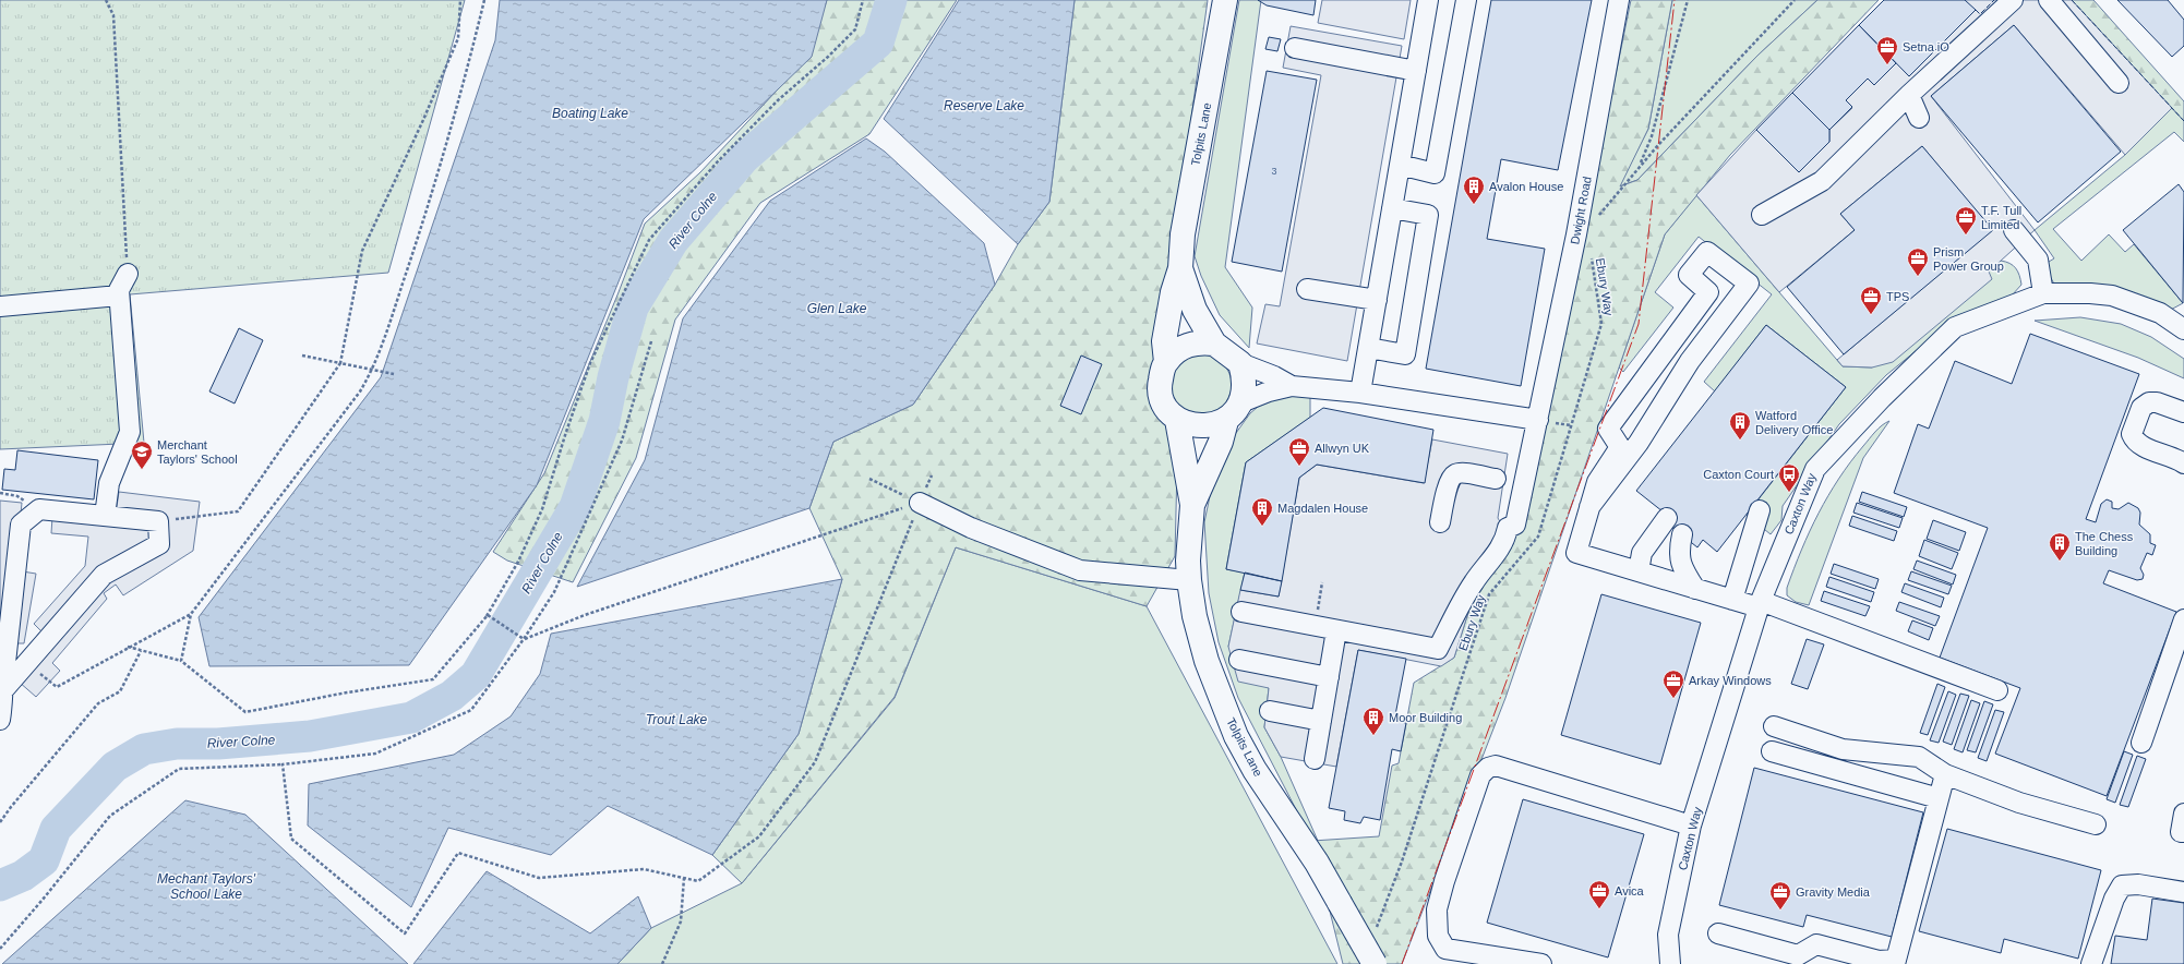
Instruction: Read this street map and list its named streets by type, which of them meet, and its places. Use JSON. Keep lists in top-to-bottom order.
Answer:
{
  "streets": {
    "main road": ["Tolpits Lane"],
    "street": ["Dwight Road", "Caxton Way"],
    "path": ["Ebury Way"]
  },
  "water": [
    "Reserve Lake",
    "Boating Lake",
    "River Colne",
    "Glen Lake",
    "Trout Lake",
    "Mechant Taylors' School Lake"
  ],
  "places": {
    "office": [
      "Setna iO",
      "T.F. Tull Limited",
      "Prism Power Group",
      "TPS",
      "Allwyn UK",
      "Arkay Windows",
      "Avica",
      "Gravity Media"
    ],
    "building": [
      "Avalon House",
      "Watford Delivery Office",
      "Magdalen House",
      "The Chess Building",
      "Moor Building"
    ],
    "school or university": ["Merchant Taylors' School"],
    "bus stop": ["Caxton Court"]
  },
  "house_numbers": ["3"]
}
